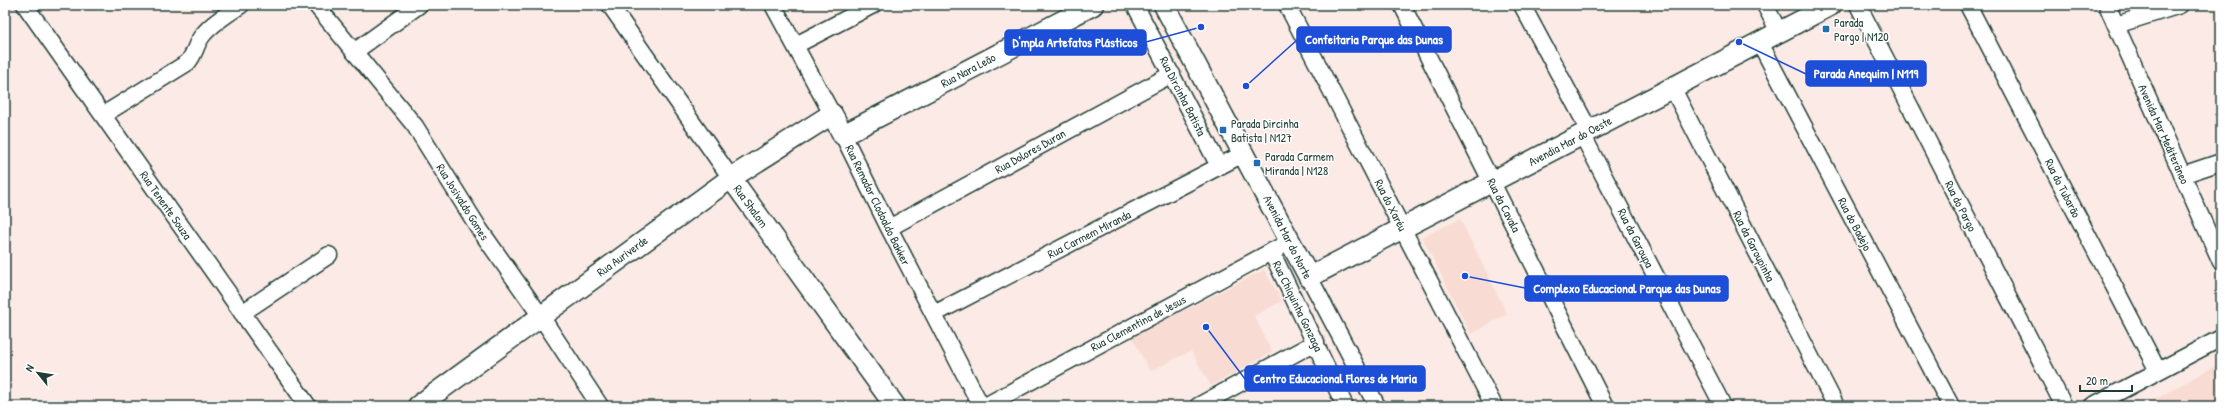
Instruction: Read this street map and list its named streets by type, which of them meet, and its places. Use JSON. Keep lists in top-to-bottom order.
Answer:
{
  "streets": {
    "street": [
      "Rua Nara Leão",
      "Rua Dircinha Batista",
      "Avenida Mar Mediterâneo",
      "Avendia Mar do Oeste",
      "Rua Dolores Duran",
      "Rua do Tubarão",
      "Rua Josivaldo Gomes",
      "Rua Tenente Souza",
      "Rua Remador Clodoaldo Bakker",
      "Rua do Xaréu",
      "Rua da Cavala",
      "Rua Shalom",
      "Rua do Pargo",
      "Rua do Badejo",
      "Rua Carmem Miranda",
      "Avenida Mar do Norte",
      "Rua da Garoupa",
      "Rua da Garoupinha",
      "Rua Auriverde",
      "Rua Chiquinha Gonzaga",
      "Rua Clementina de Jesus"
    ]
  },
  "crossings": [
    ["Rua Nara Leão", "Rua Remador Clodoaldo Bakker"],
    ["Rua Dircinha Batista", "Rua Dolores Duran"],
    ["Rua Dircinha Batista", "Rua Carmem Miranda"],
    ["Avendia Mar do Oeste", "Rua do Xaréu"],
    ["Avendia Mar do Oeste", "Rua da Cavala"],
    ["Avendia Mar do Oeste", "Rua do Badejo"],
    ["Avendia Mar do Oeste", "Avenida Mar do Norte"],
    ["Avendia Mar do Oeste", "Rua da Garoupa"],
    ["Avendia Mar do Oeste", "Rua da Garoupinha"],
    ["Rua Dolores Duran", "Rua Remador Clodoaldo Bakker"],
    ["Rua Josivaldo Gomes", "Rua Auriverde"],
    ["Rua Remador Clodoaldo Bakker", "Rua Carmem Miranda"],
    ["Rua Remador Clodoaldo Bakker", "Rua Auriverde"],
    ["Rua Shalom", "Rua Auriverde"],
    ["Rua Carmem Miranda", "Avenida Mar do Norte"],
    ["Avenida Mar do Norte", "Rua Clementina de Jesus"],
    ["Rua Chiquinha Gonzaga", "Rua Clementina de Jesus"]
  ],
  "places": {
    "other": [
      "D'mpla Artefatos Plásticos",
      "Parada Anequim | N119",
      "Confeitaria Parque das Dunas",
      "Complexo Educacional Parque das Dunas",
      "Centro Educacional Flores de Maria"
    ],
    "transit": ["Parada Pargo | N120", "Parada Dircinha Batista | N127", "Parada Carmem Miranda | N128"]
  },
  "scale_bar": "20 m",
  "north": "top left"
}
